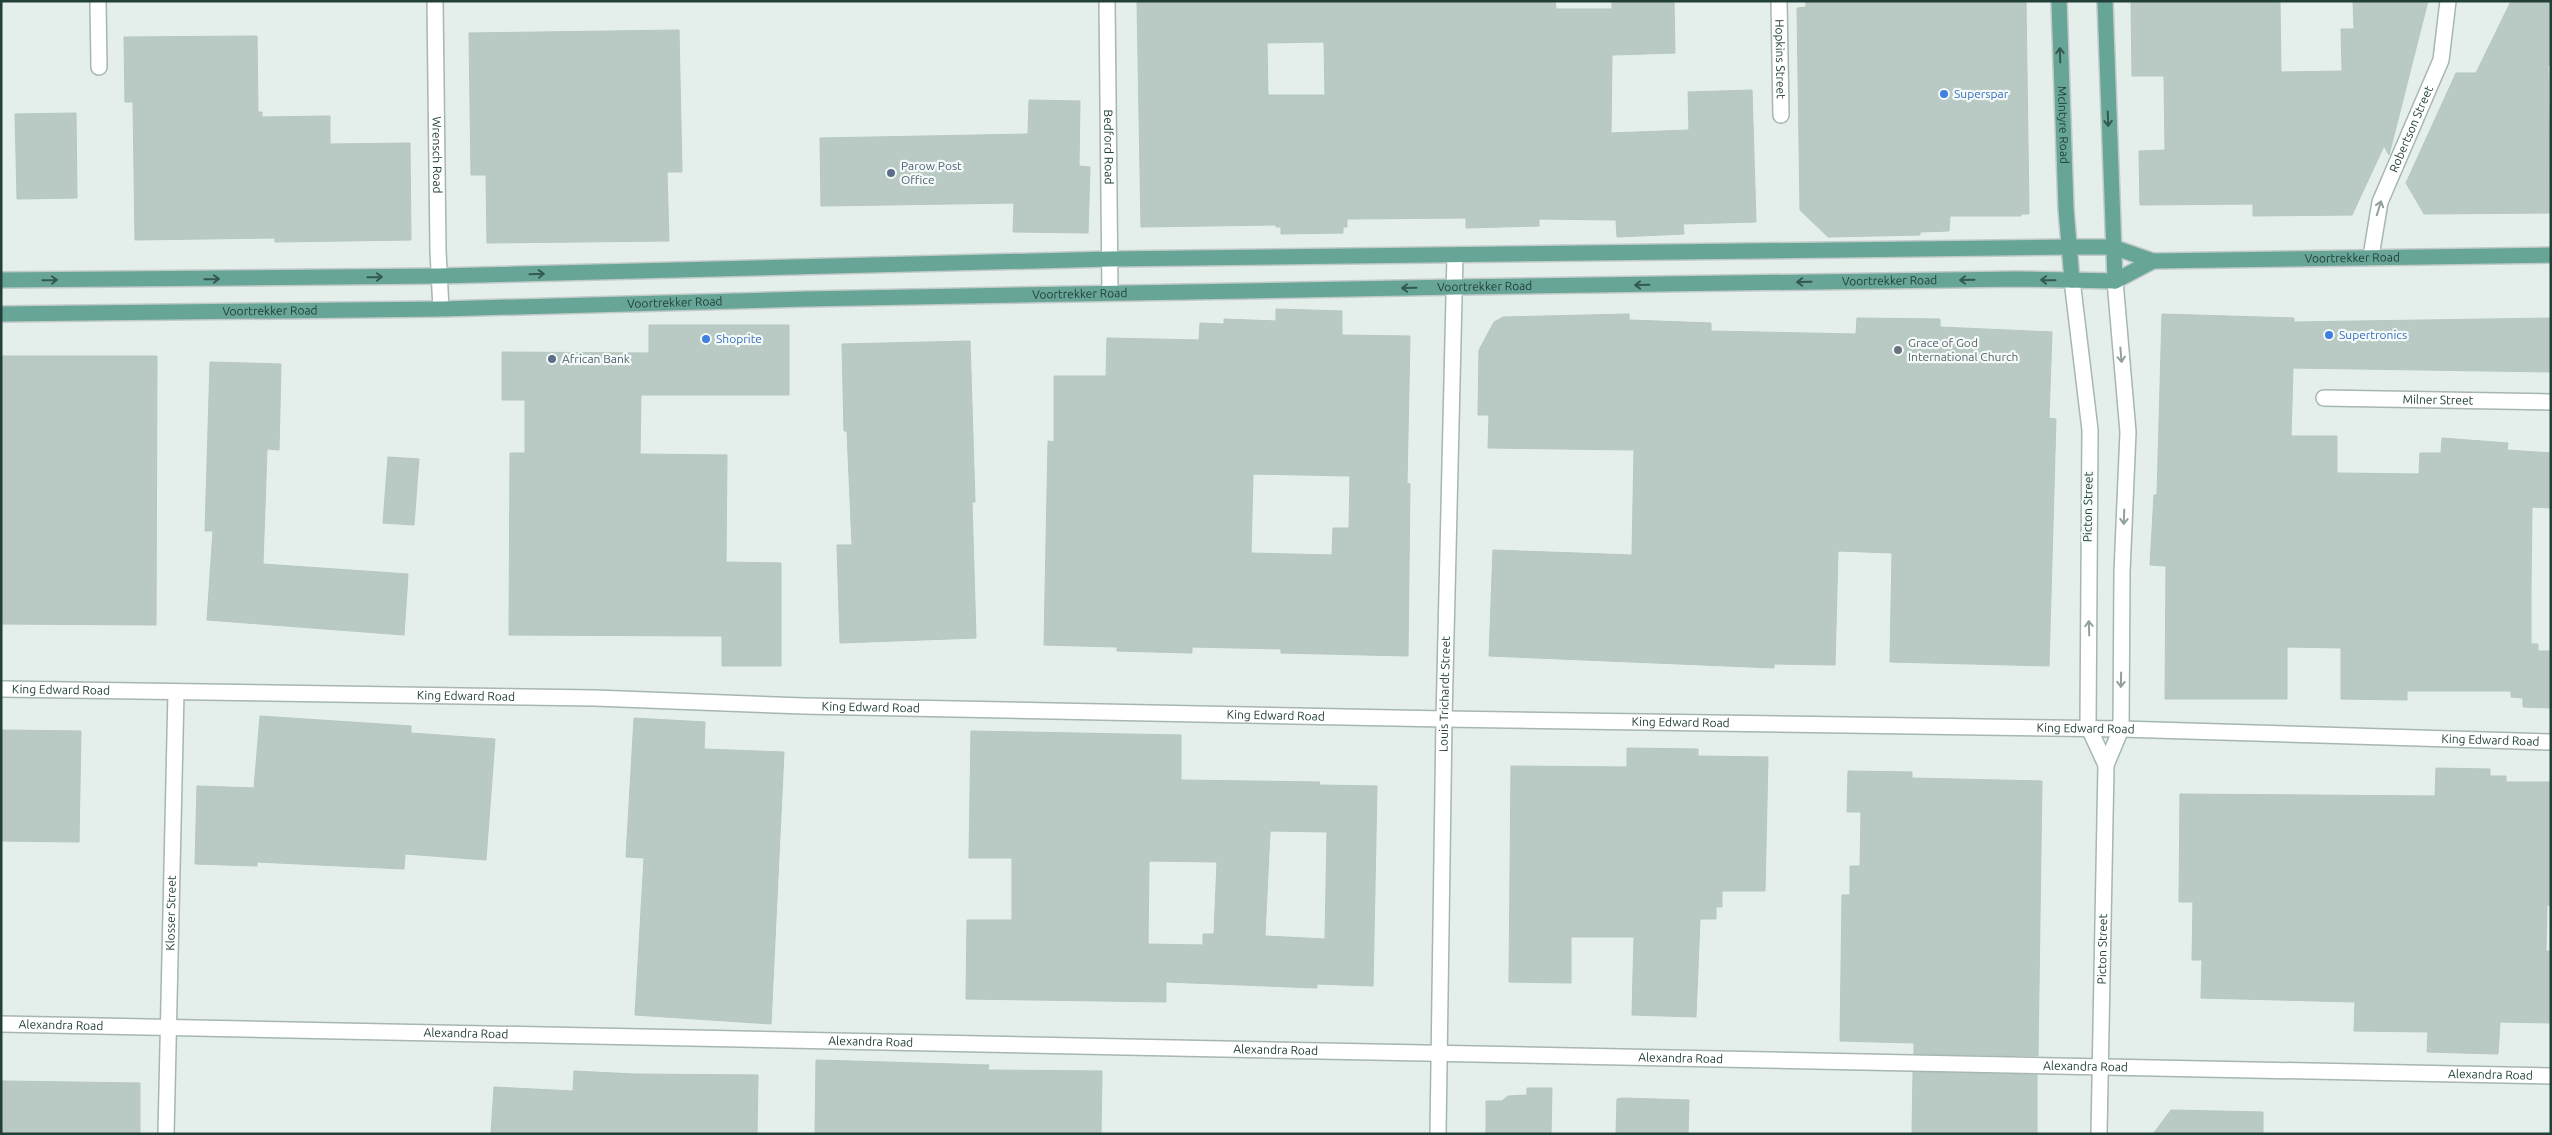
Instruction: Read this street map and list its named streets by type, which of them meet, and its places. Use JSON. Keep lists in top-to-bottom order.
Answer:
{
  "streets": {
    "main road": ["McIntyre Road", "Voortrekker Road", "Picton Street"],
    "street": [
      "Hopkins Street",
      "Robertson Street",
      "Bedford Road",
      "Wrensch Road",
      "Milner Street",
      "King Edward Road",
      "Louis Trichardt Street",
      "Klosser Street",
      "Alexandra Road"
    ]
  },
  "crossings": [
    ["McIntyre Road", "Voortrekker Road"],
    ["McIntyre Road", "Picton Street"],
    ["Robertson Street", "Voortrekker Road"],
    ["Bedford Road", "Voortrekker Road"],
    ["Wrensch Road", "Voortrekker Road"],
    ["Voortrekker Road", "Picton Street"],
    ["Voortrekker Road", "Louis Trichardt Street"],
    ["Picton Street", "King Edward Road"],
    ["Picton Street", "Alexandra Road"],
    ["King Edward Road", "Louis Trichardt Street"],
    ["King Edward Road", "Klosser Street"],
    ["Louis Trichardt Street", "Alexandra Road"],
    ["Klosser Street", "Alexandra Road"]
  ],
  "one_way": ["Robertson Street"],
  "places": [
    "Superspar",
    "Parow Post Office",
    "Supertronics",
    "Shoprite",
    "Grace of God International Church",
    "African Bank"
  ]
}
